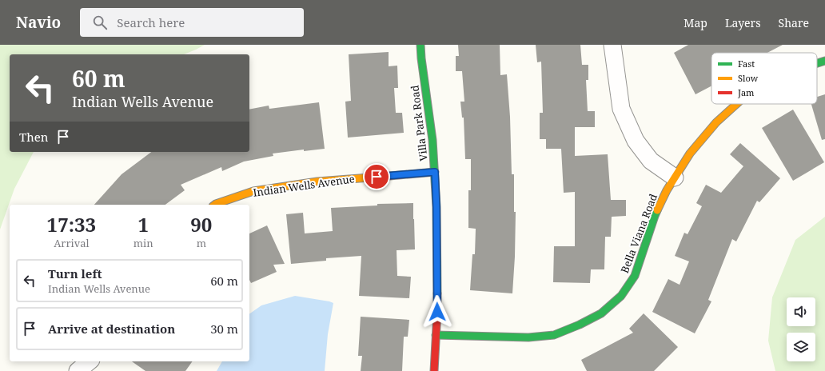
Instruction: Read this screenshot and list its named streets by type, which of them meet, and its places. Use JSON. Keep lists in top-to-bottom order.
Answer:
{
  "streets": {
    "street": ["Villa Park Road", "Indian Wells Avenue", "Bella Viana Road"]
  },
  "crossings": [
    ["Villa Park Road", "Indian Wells Avenue"],
    ["Villa Park Road", "Bella Viana Road"]
  ],
  "legend": ["Fast", "Slow", "Jam"],
  "page": {
    "header": "Navio",
    "search": "Search here",
    "nav": ["Map", "Layers", "Share"],
    "turn": ["60 m", "Indian Wells Avenue"],
    "then": "Then",
    "eta": [
      "17:33",
      "Arrival",
      "1",
      "min",
      "90",
      "m"
    ],
    "list": [
      {
        "name": "Turn left",
        "note": "Indian Wells Avenue",
        "value": "60 m"
      },
      {
        "name": "Arrive at destination",
        "value": "30 m"
      }
    ]
  }
}
